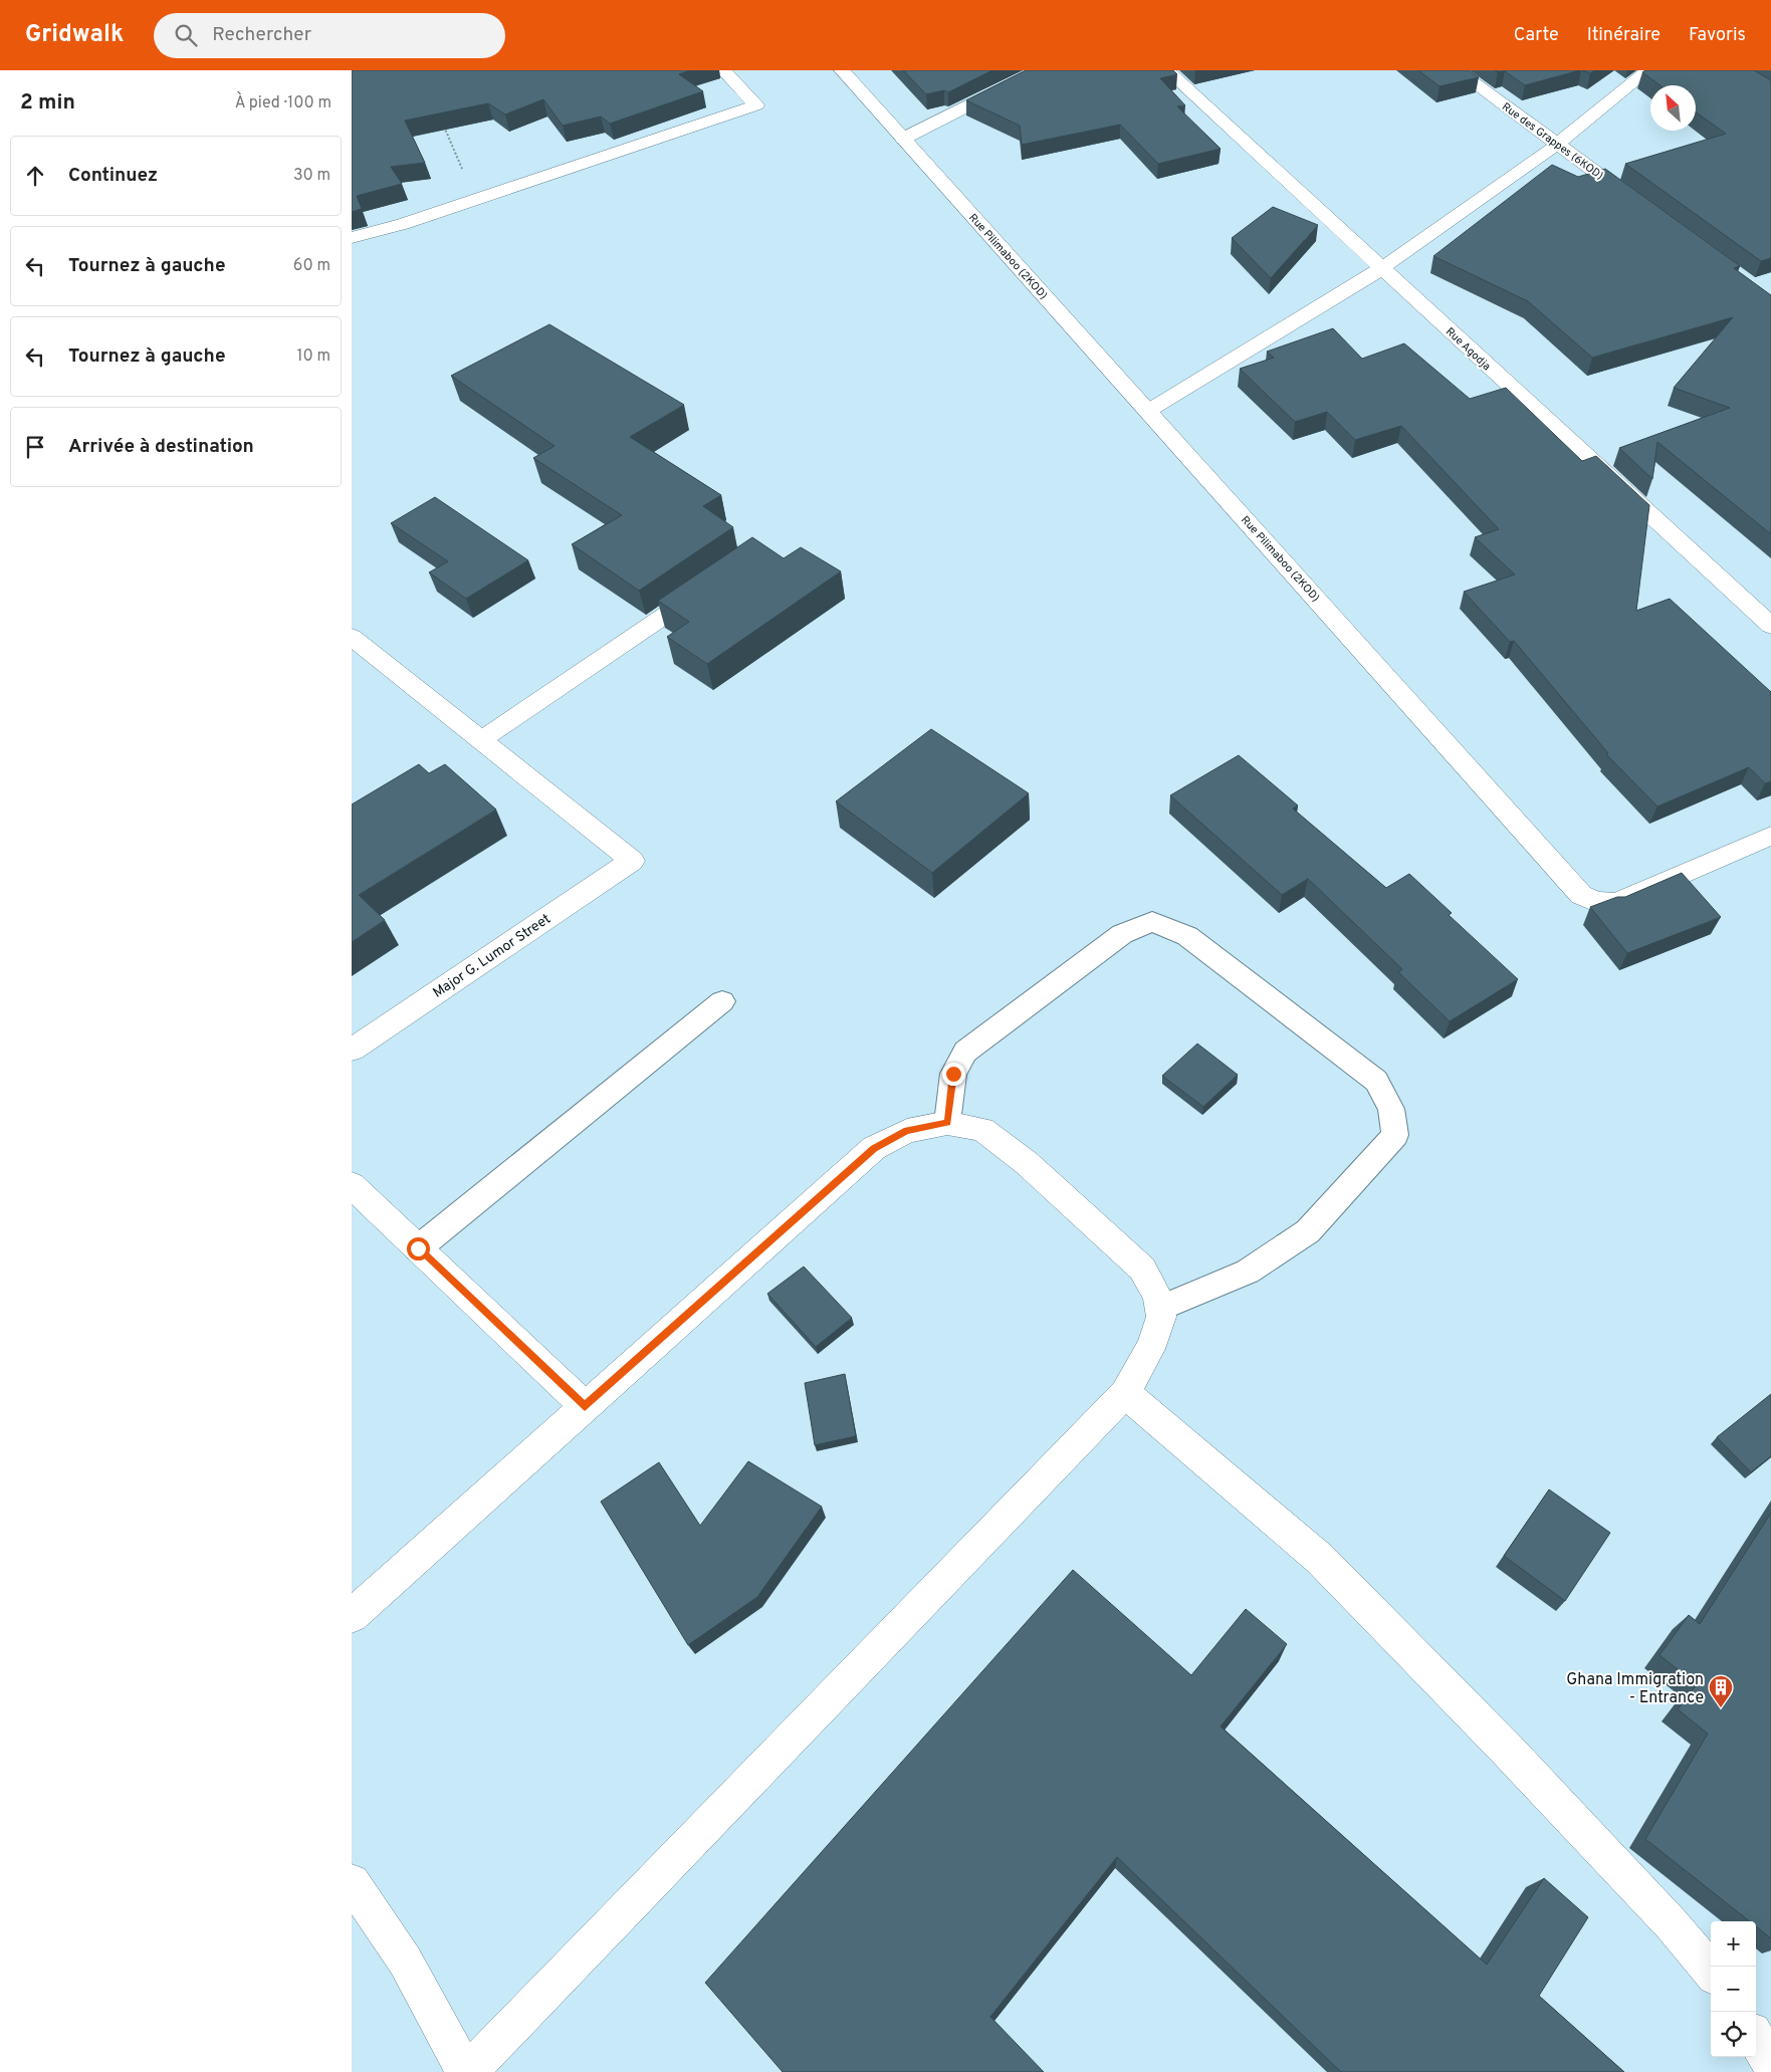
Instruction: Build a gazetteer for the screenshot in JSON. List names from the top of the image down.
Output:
{
  "streets": {
    "street": [
      "Rue des Grappes (6KOD)",
      "Rue Pilimaboo (2KOD)",
      "Rue Agodja",
      "Major G. Lumor Street"
    ]
  },
  "places": {
    "building": ["Ghana Immigration - Entrance"]
  },
  "north": "top left",
  "page": {
    "header": "Gridwalk",
    "search": "Rechercher",
    "nav": ["Carte", "Itinéraire", "Favoris"],
    "heading": ["2 min", "À pied · 100 m"],
    "list": [
      ["Continuez", "30 m"],
      ["Tournez à gauche", "60 m"],
      ["Tournez à gauche", "10 m"],
      "Arrivée à destination"
    ],
    "map_buttons": ["+", "−"]
  }
}
